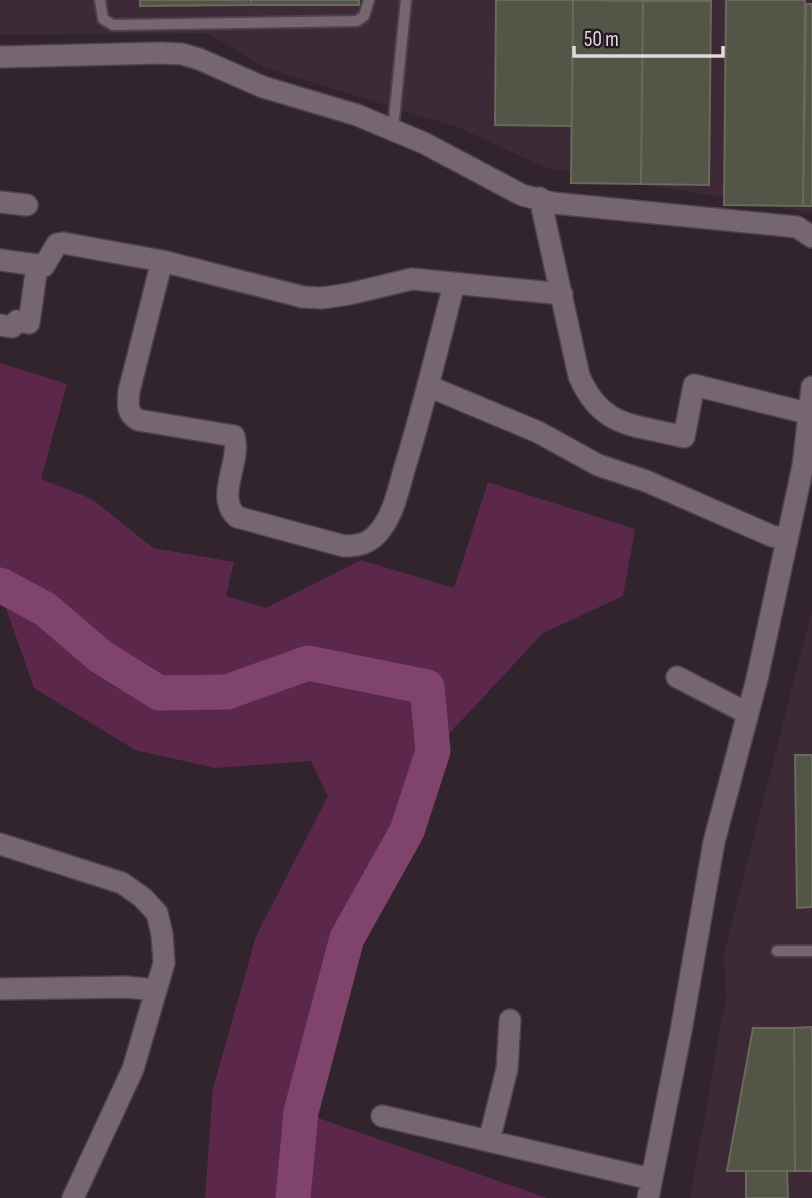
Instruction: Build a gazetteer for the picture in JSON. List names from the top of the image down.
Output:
{
  "scale_bar": "50 m"
}
